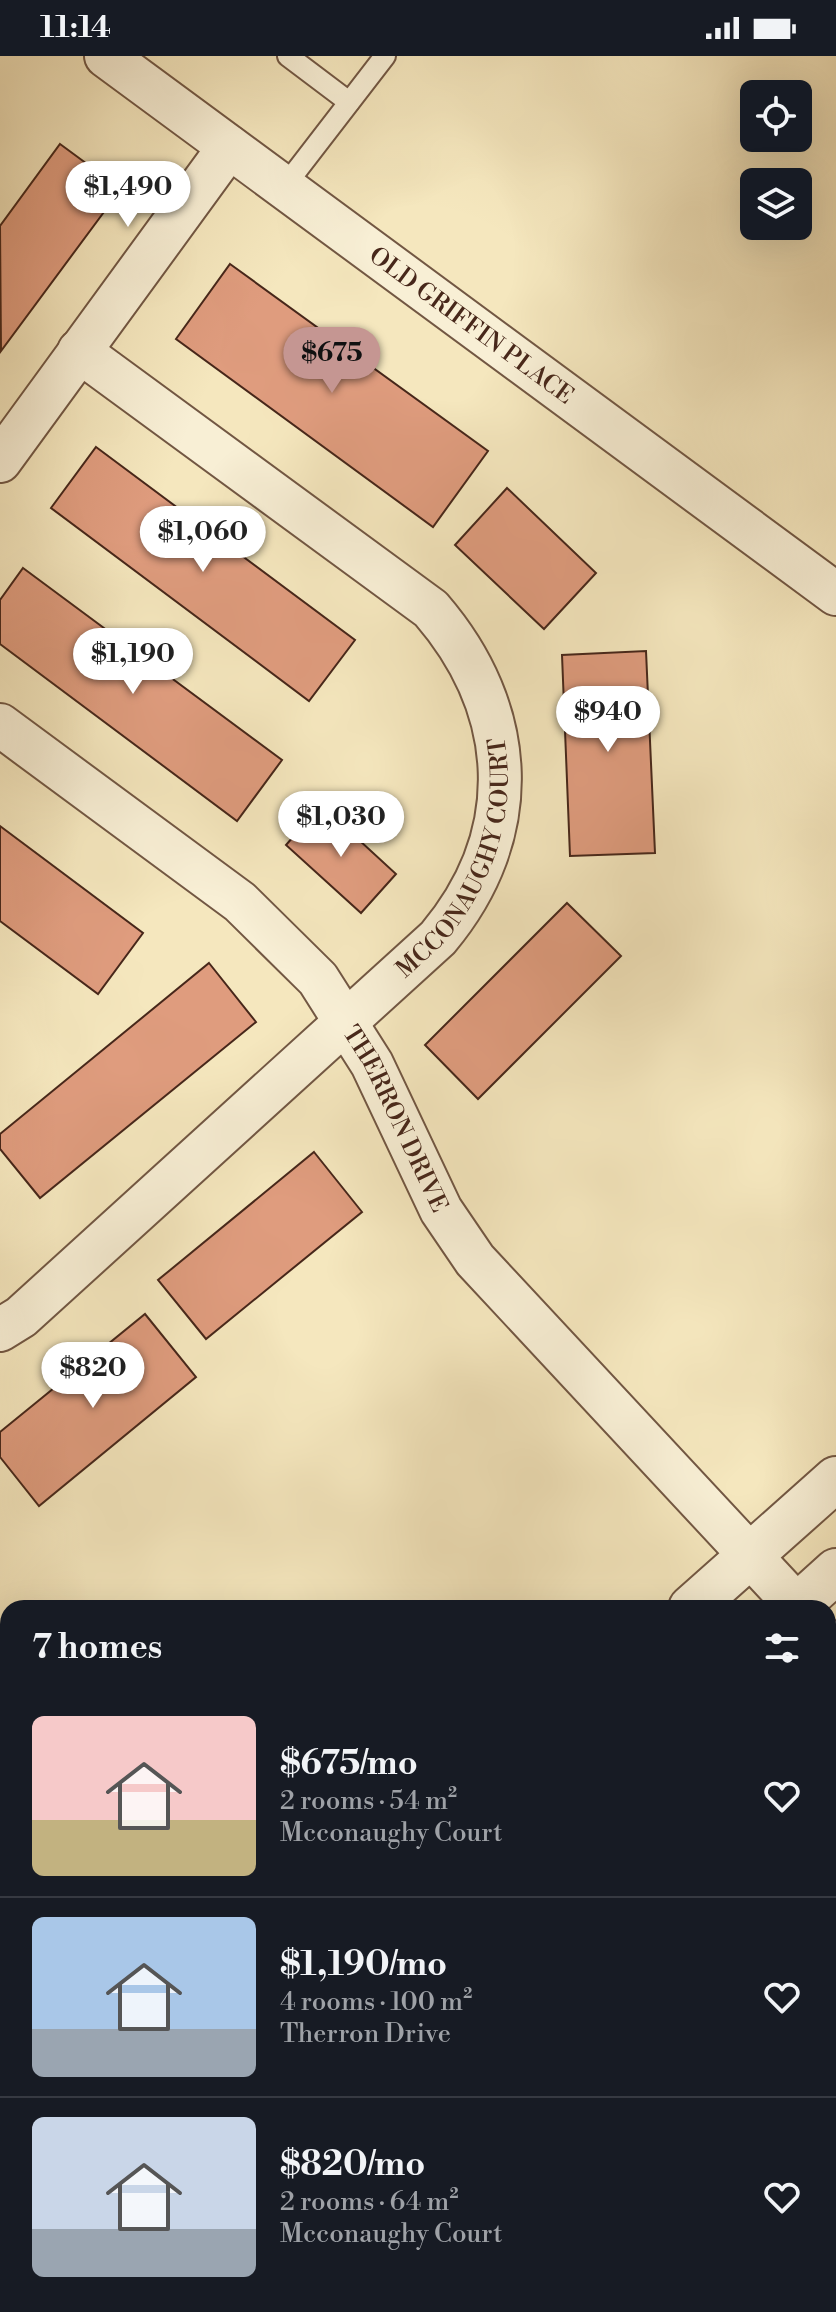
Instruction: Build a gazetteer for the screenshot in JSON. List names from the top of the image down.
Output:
{
  "streets": {
    "street": ["OLD GRIFFIN PLACE", "MCCONAUGHY COURT", "THERRON DRIVE"]
  },
  "crossings": [
    ["MCCONAUGHY COURT", "THERRON DRIVE"]
  ],
  "page": {
    "status": "11:14",
    "price": [
      "$1,490",
      "$675",
      "$1,060",
      "$1,190",
      "$940",
      "$1,030",
      "$820"
    ],
    "heading": "7 homes",
    "list": [
      {
        "name": "$675/mo",
        "note": "2 rooms · 54 m² · Mcconaughy Court"
      },
      {
        "name": "$1,190/mo",
        "note": "4 rooms · 100 m² · Therron Drive"
      },
      {
        "name": "$820/mo",
        "note": "2 rooms · 64 m² · Mcconaughy Court"
      }
    ]
  }
}
